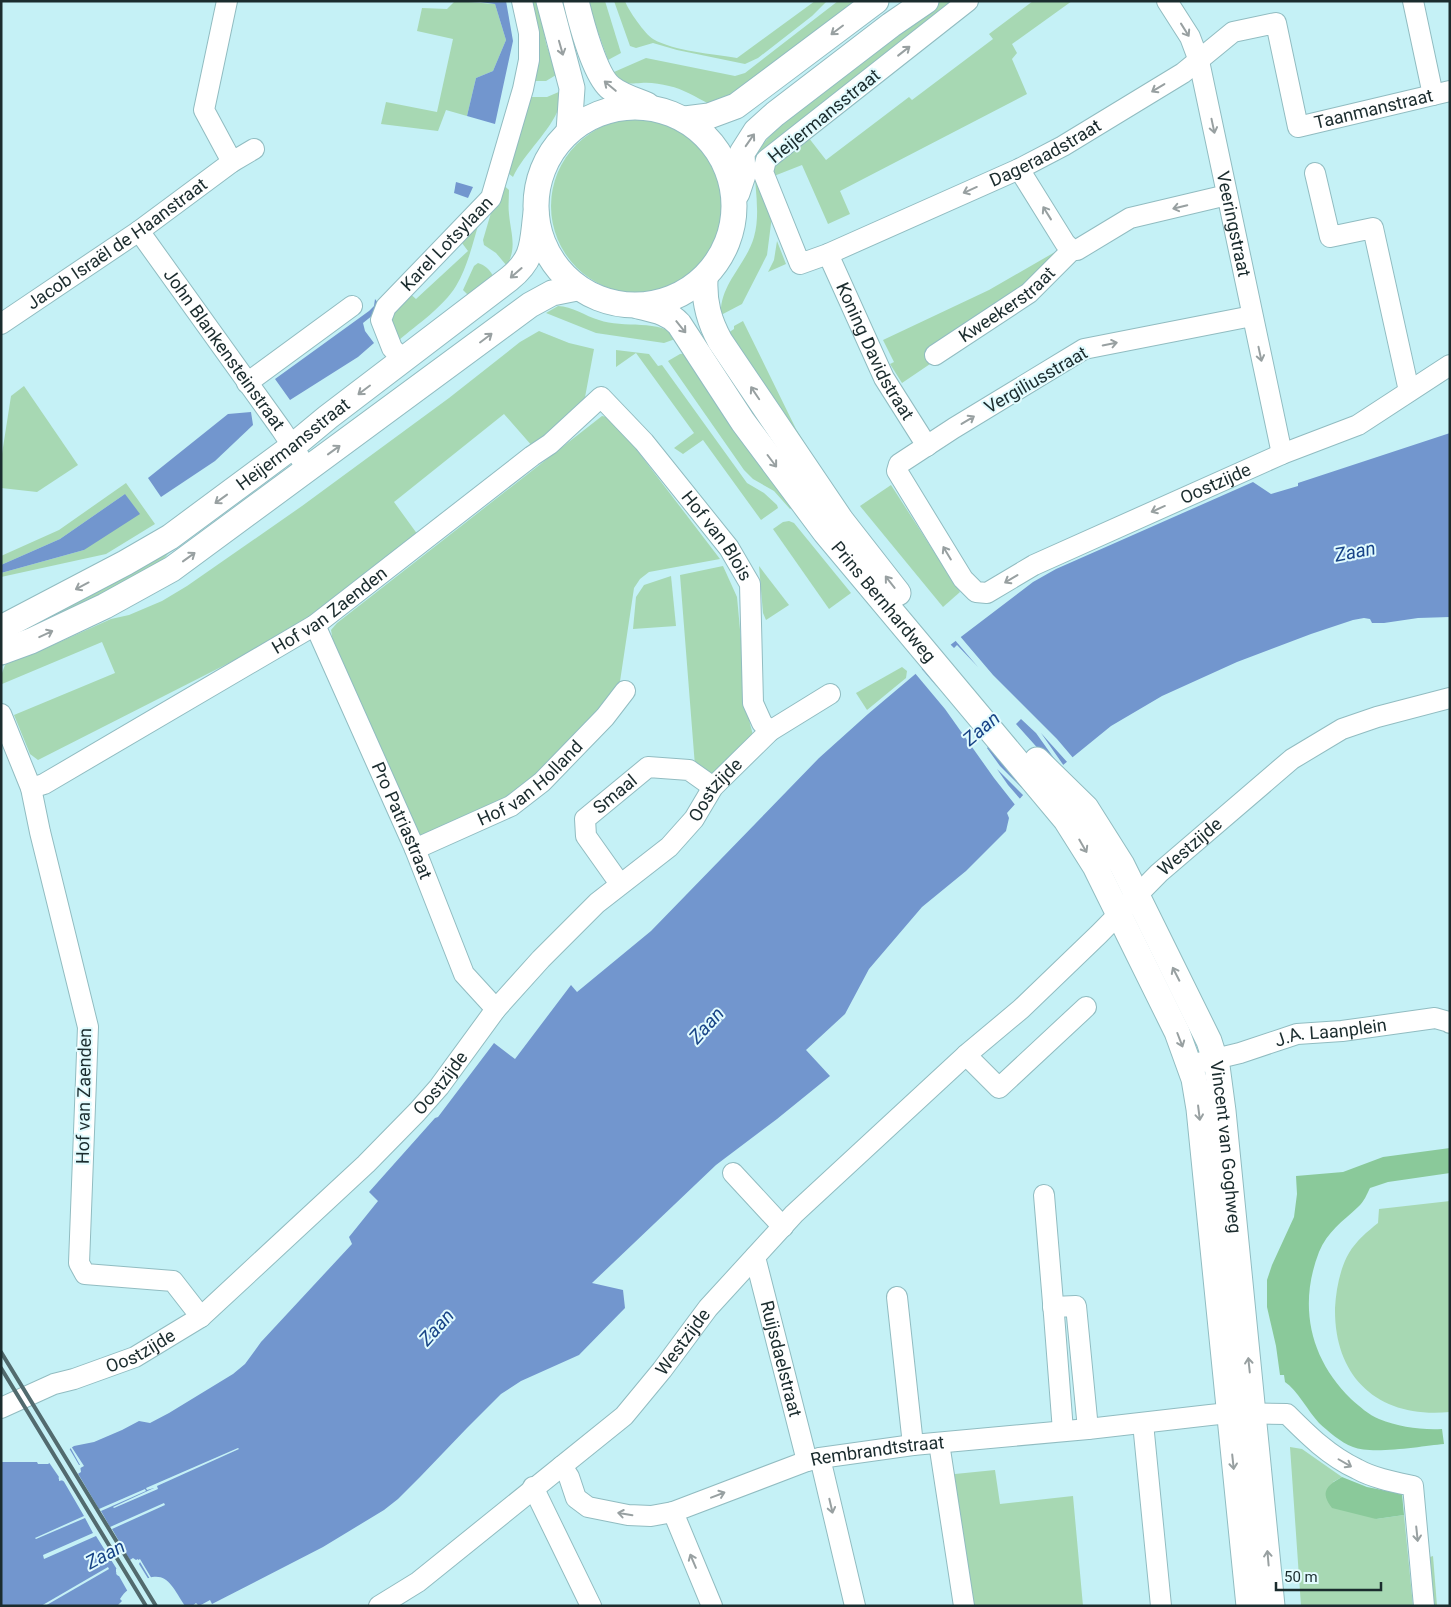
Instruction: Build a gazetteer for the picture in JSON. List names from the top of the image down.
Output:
{
  "streets": {
    "main road": ["Heijermansstraat", "Prins Bernhardweg", "Vincent van Goghweg"],
    "street": [
      "Taanmanstraat",
      "Dageraadstraat",
      "Veeringstraat",
      "Jacob Israël de Haanstraat",
      "Karel Lotsylaan",
      "Kweekerstraat",
      "John Blankensteinstraat",
      "Koning Davidstraat",
      "Vergiliusstraat",
      "Oostzijde",
      "Hof van Blois",
      "Hof van Zaenden",
      "Hof van Holland",
      "Smaal",
      "Pro Patriastraat",
      "Westzijde",
      "J.A. Laanplein",
      "Ruijsdaelstraat",
      "Rembrandtstraat"
    ]
  },
  "crossings": [
    ["Taanmanstraat", "Dageraadstraat"],
    ["Heijermansstraat", "Dageraadstraat"],
    ["Heijermansstraat", "Karel Lotsylaan"],
    ["Heijermansstraat", "John Blankensteinstraat"],
    ["Dageraadstraat", "Veeringstraat"],
    ["Dageraadstraat", "Koning Davidstraat"],
    ["Veeringstraat", "Kweekerstraat"],
    ["Veeringstraat", "Vergiliusstraat"],
    ["Veeringstraat", "Oostzijde"],
    ["Jacob Israël de Haanstraat", "John Blankensteinstraat"],
    ["Koning Davidstraat", "Vergiliusstraat"],
    ["Vergiliusstraat", "Oostzijde"],
    ["Oostzijde", "Hof van Blois"],
    ["Oostzijde", "Hof van Zaenden"],
    ["Oostzijde", "Smaal"],
    ["Oostzijde", "Pro Patriastraat"],
    ["Hof van Blois", "Hof van Zaenden"],
    ["Prins Bernhardweg", "Westzijde"],
    ["Prins Bernhardweg", "Vincent van Goghweg"],
    ["Hof van Zaenden", "Pro Patriastraat"],
    ["Hof van Holland", "Pro Patriastraat"],
    ["Westzijde", "Vincent van Goghweg"],
    ["Westzijde", "Ruijsdaelstraat"],
    ["Westzijde", "Rembrandtstraat"],
    ["J.A. Laanplein", "Vincent van Goghweg"],
    ["Vincent van Goghweg", "Rembrandtstraat"],
    ["Ruijsdaelstraat", "Rembrandtstraat"]
  ],
  "one_way": ["Dageraadstraat", "Veeringstraat", "Kweekerstraat"],
  "water": ["Zaan"],
  "scale_bar": "50 m"
}
